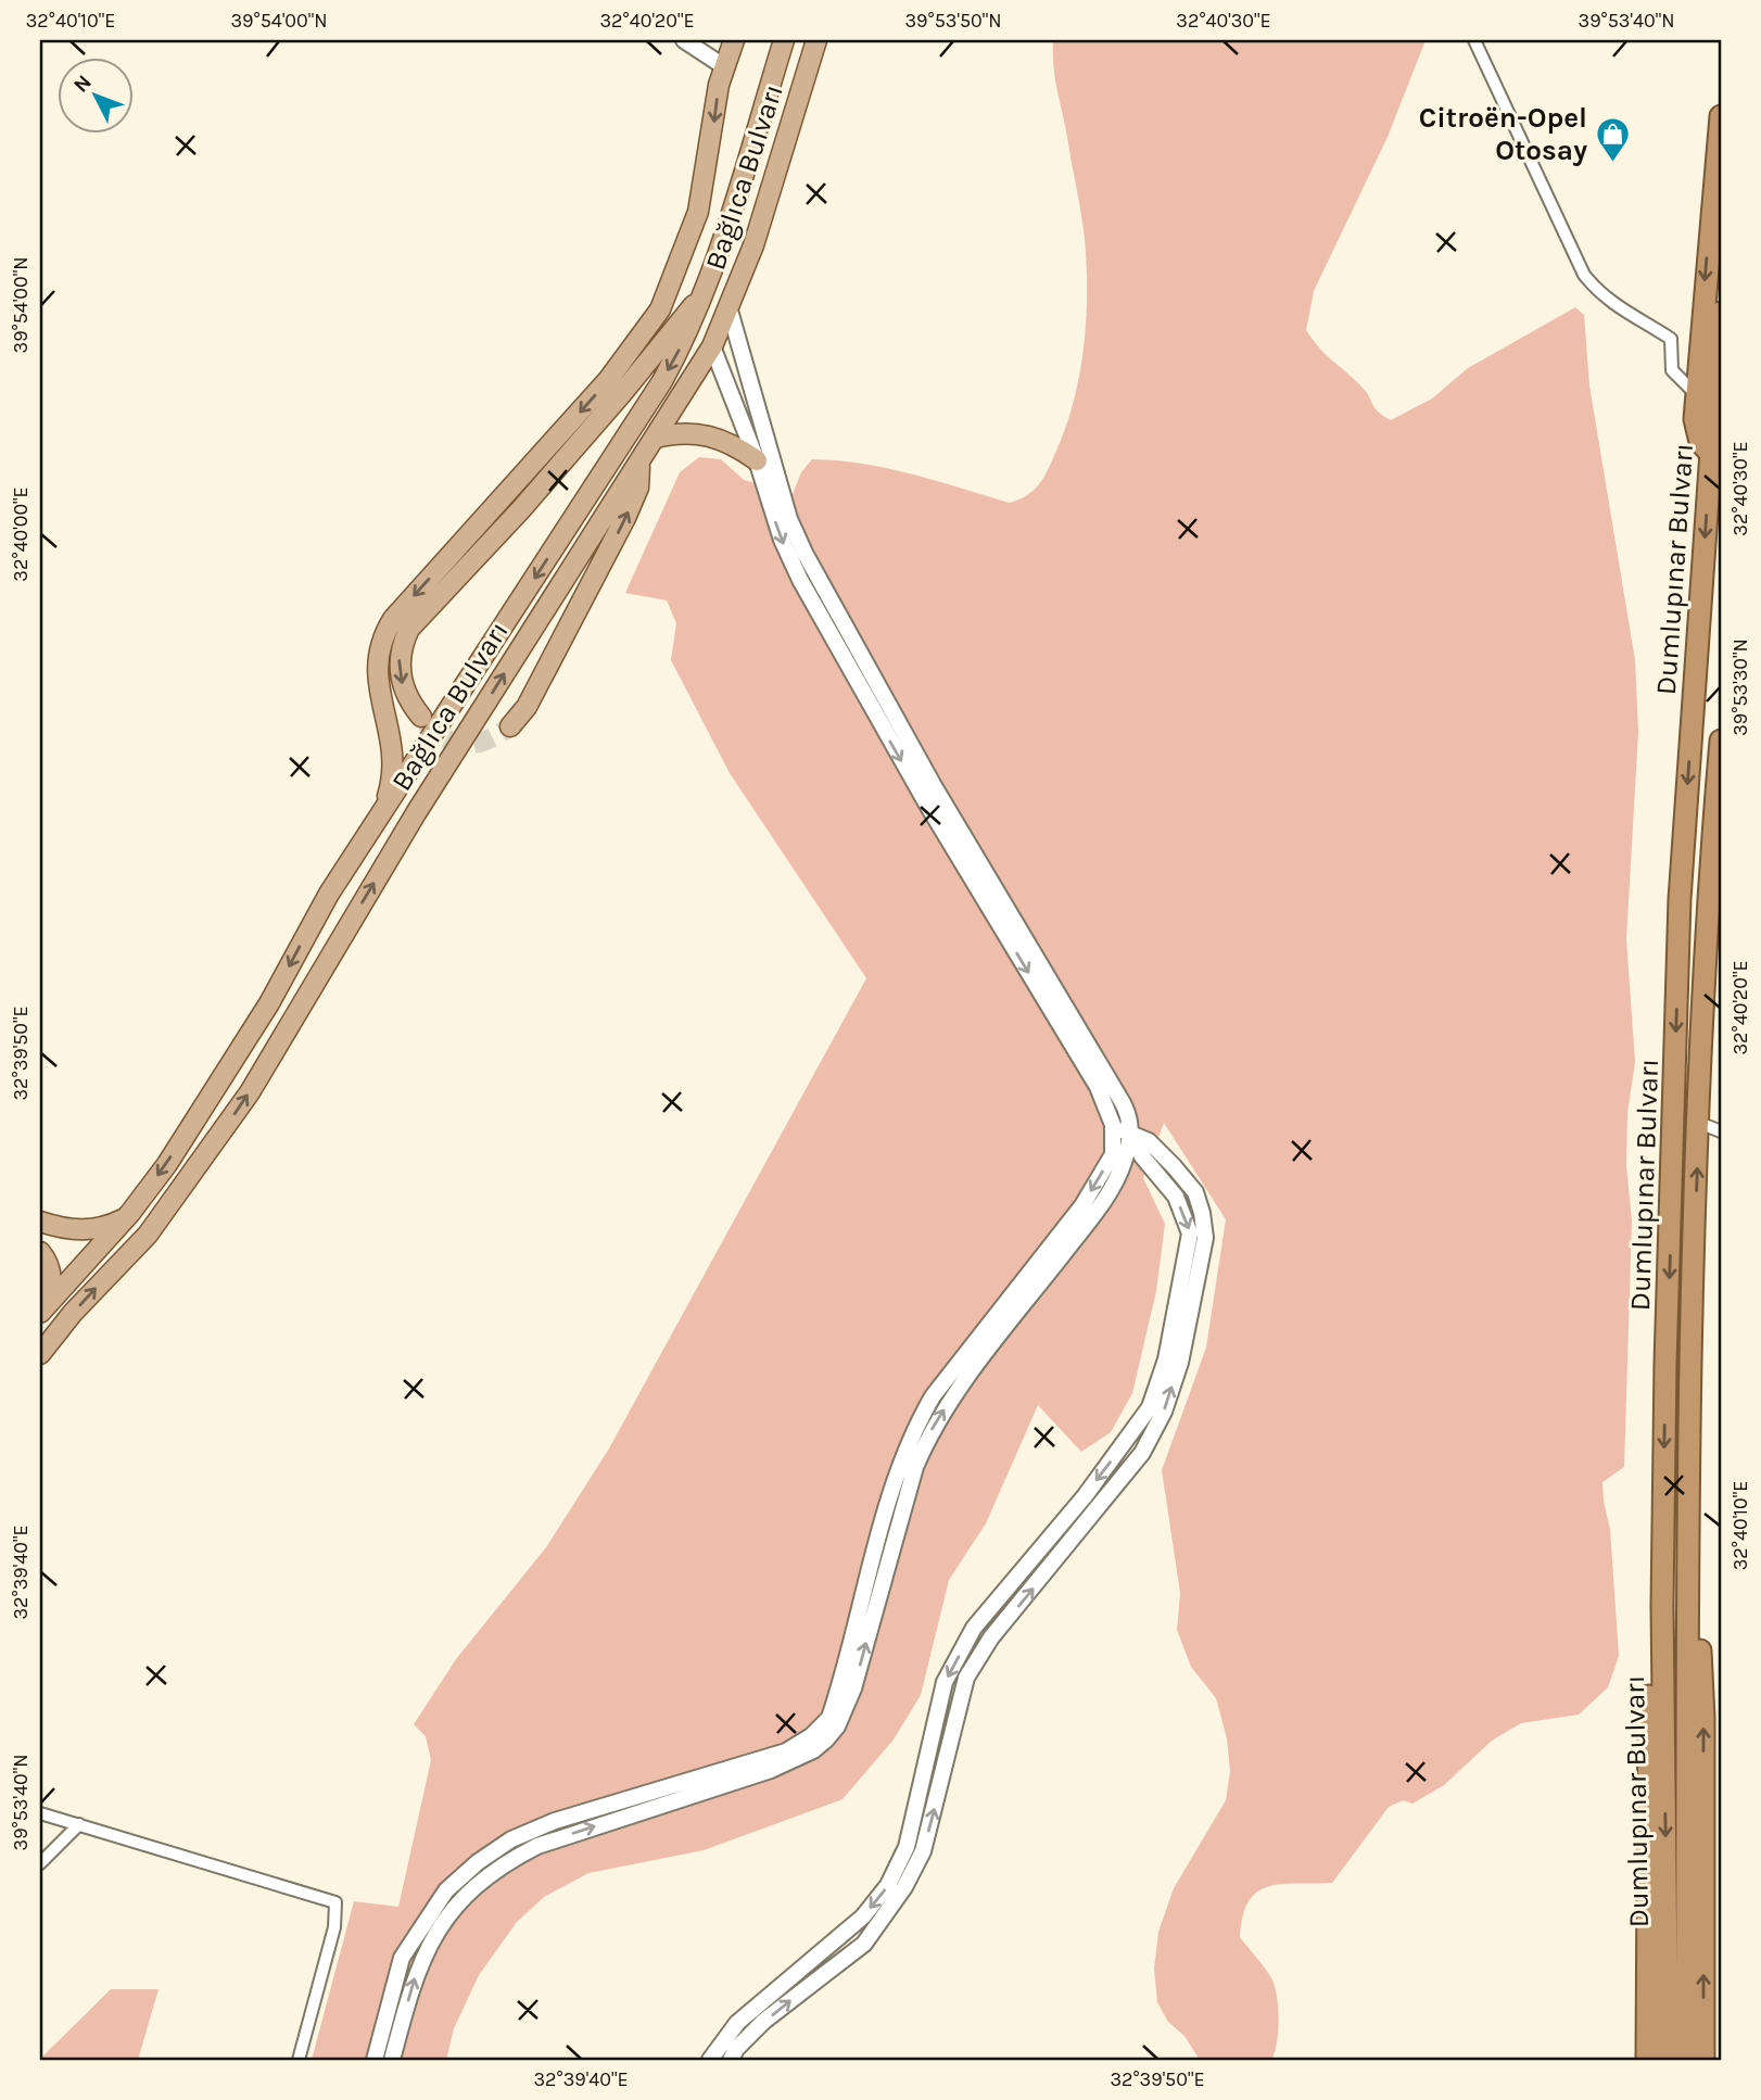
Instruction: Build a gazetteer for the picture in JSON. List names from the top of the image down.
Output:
{
  "streets": {
    "highway": ["Dumlupınar Bulvarı"],
    "main road": ["Bağlıca Bulvarı"]
  },
  "places": {
    "shop": ["Citroën-Opel Otosay"]
  },
  "north": "top left",
  "coordinates": [
    "32°40'10\"E",
    "39°54'00\"N",
    "32°40'20\"E",
    "39°53'50\"N",
    "32°40'30\"E",
    "39°53'40\"N",
    "32°40'00\"E",
    "39°53'30\"N",
    "32°39'50\"E",
    "32°39'40\"E"
  ]
}
